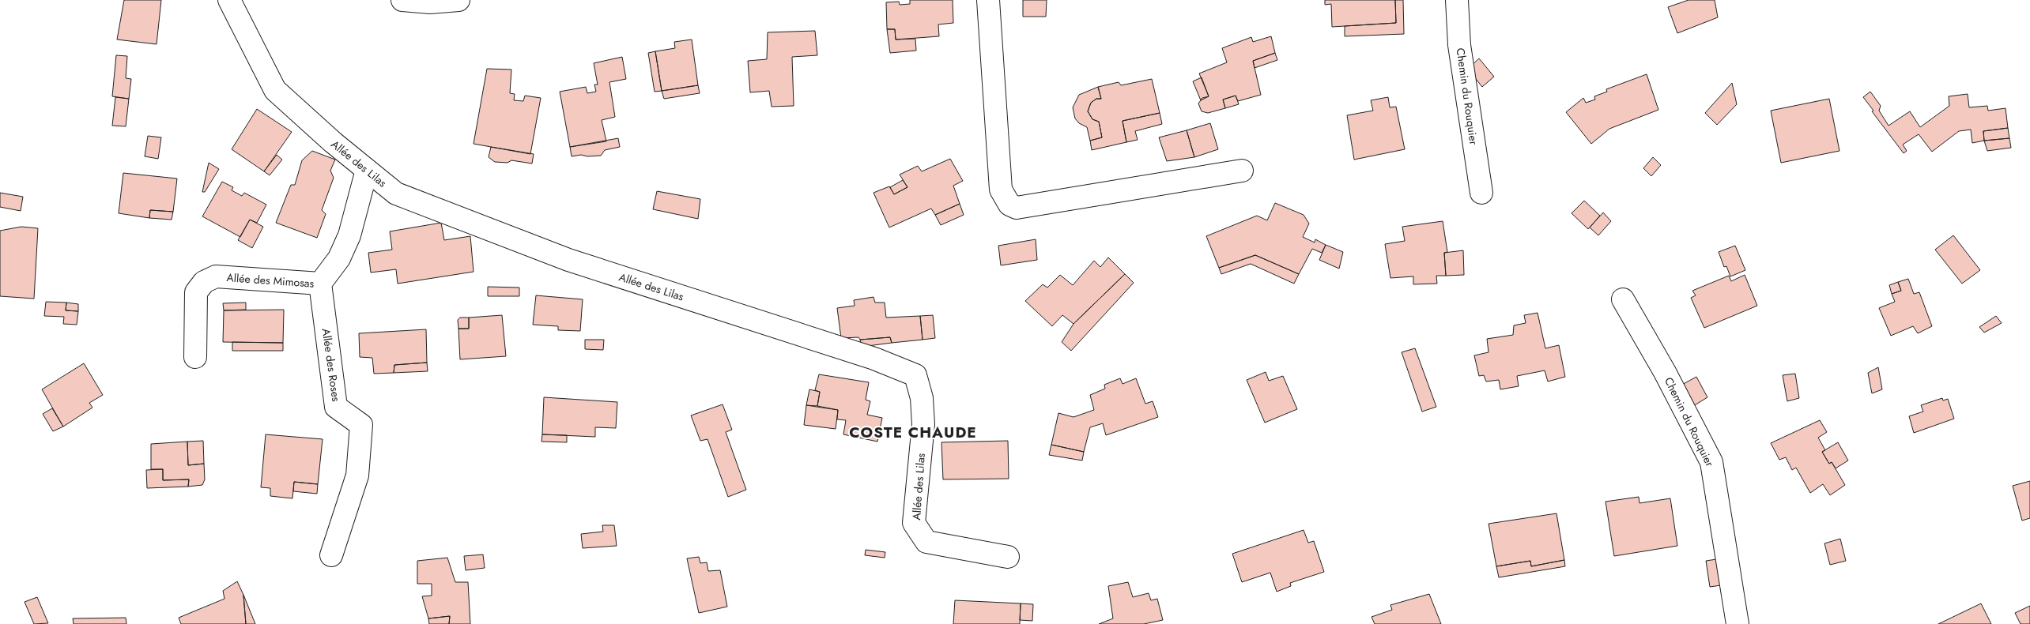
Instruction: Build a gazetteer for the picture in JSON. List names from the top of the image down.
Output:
{
  "streets": {
    "street": [
      "Chemin du Rouquier",
      "Allée des Lilas",
      "Allée des Mimosas",
      "Allée des Roses"
    ]
  },
  "crossings": [
    ["Allée des Mimosas", "Allée des Roses"]
  ],
  "districts": ["COSTE CHAUDE"]
}
